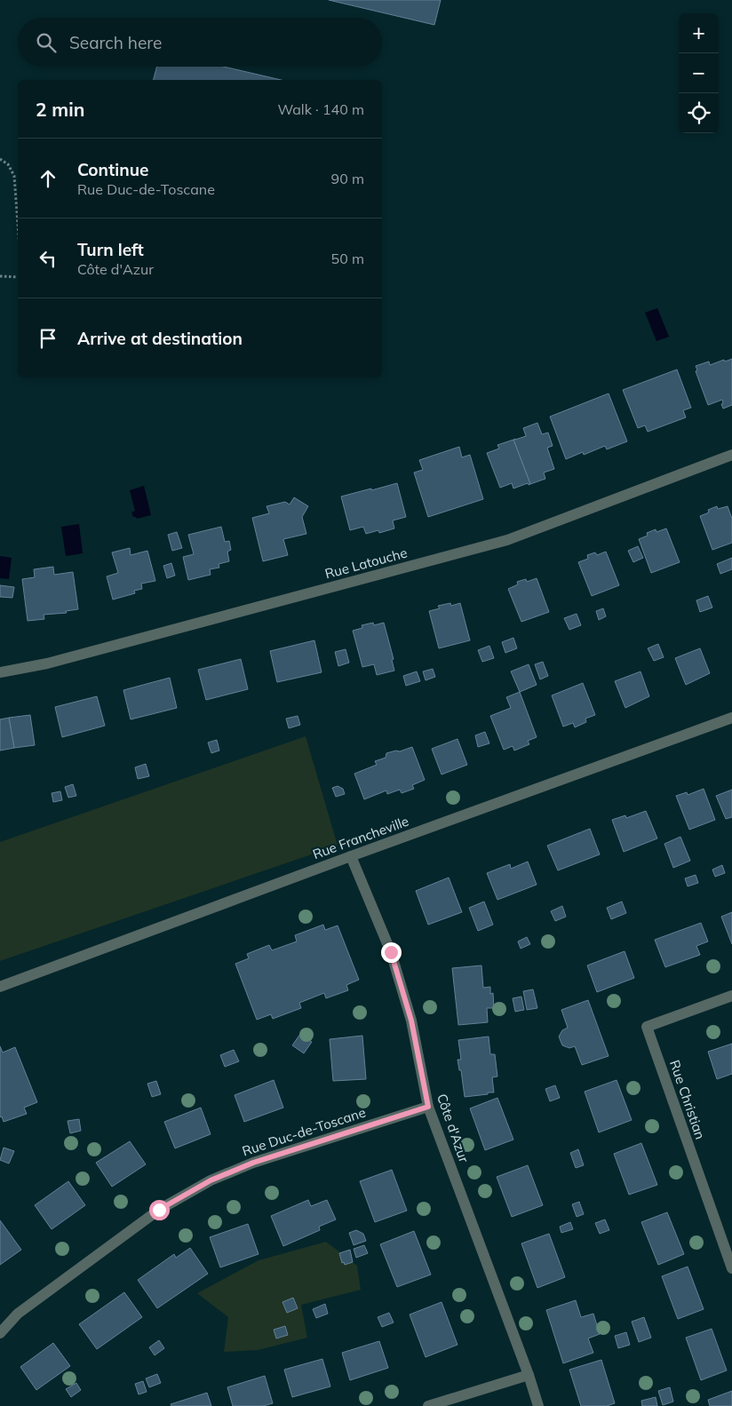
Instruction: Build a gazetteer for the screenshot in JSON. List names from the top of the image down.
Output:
{
  "streets": {
    "street": [
      "Rue Latouche",
      "Rue Francheville",
      "Rue Christian",
      "Côte d'Azur",
      "Rue Duc-de-Toscane"
    ]
  },
  "crossings": [
    ["Rue Francheville", "Côte d'Azur"],
    ["Côte d'Azur", "Rue Duc-de-Toscane"]
  ],
  "page": {
    "map_buttons": ["+", "−"],
    "search": "Search here",
    "heading": ["2 min", "Walk · 140 m"],
    "list": [
      ["Continue", "Rue Duc-de-Toscane", "90 m"],
      ["Turn left", "Côte d'Azur", "50 m"],
      "Arrive at destination"
    ]
  }
}
